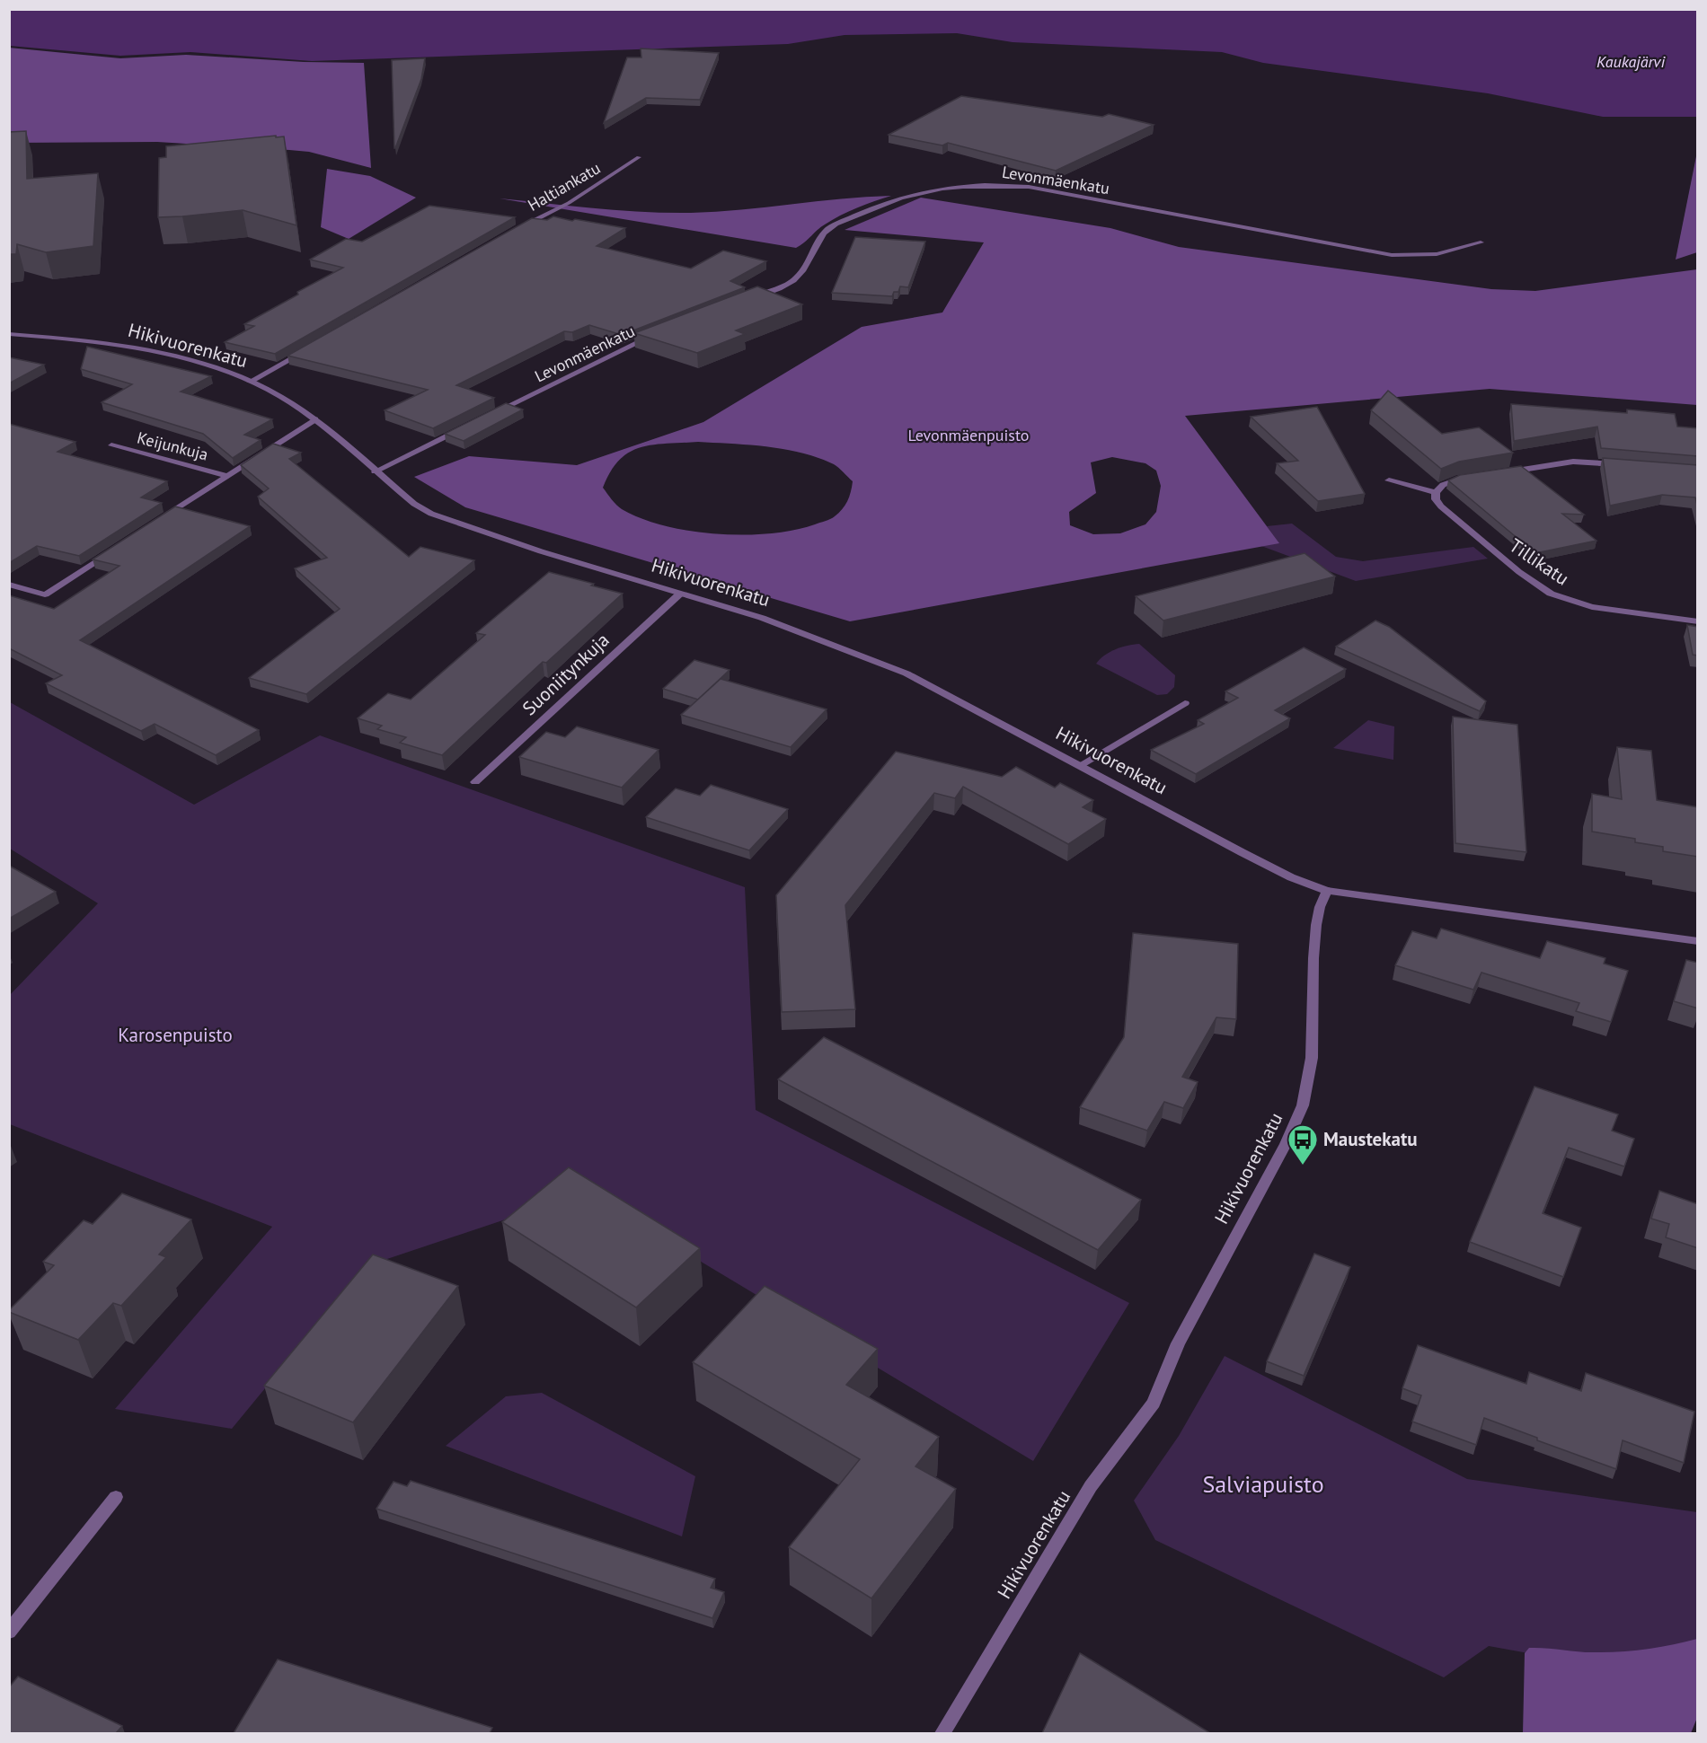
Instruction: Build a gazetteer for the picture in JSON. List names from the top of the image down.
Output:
{
  "streets": {
    "street": [
      "Levonmäenkatu",
      "Haltiankatu",
      "Hikivuorenkatu",
      "Keijunkuja",
      "Tillikatu",
      "Suoniitynkuja"
    ]
  },
  "crossings": [
    ["Hikivuorenkatu", "Suoniitynkuja"]
  ],
  "water": ["Kaukajärvi"],
  "parks": ["Levonmäenpuisto", "Karosenpuisto", "Salviapuisto"],
  "places": {
    "bus stop": ["Maustekatu"]
  }
}
